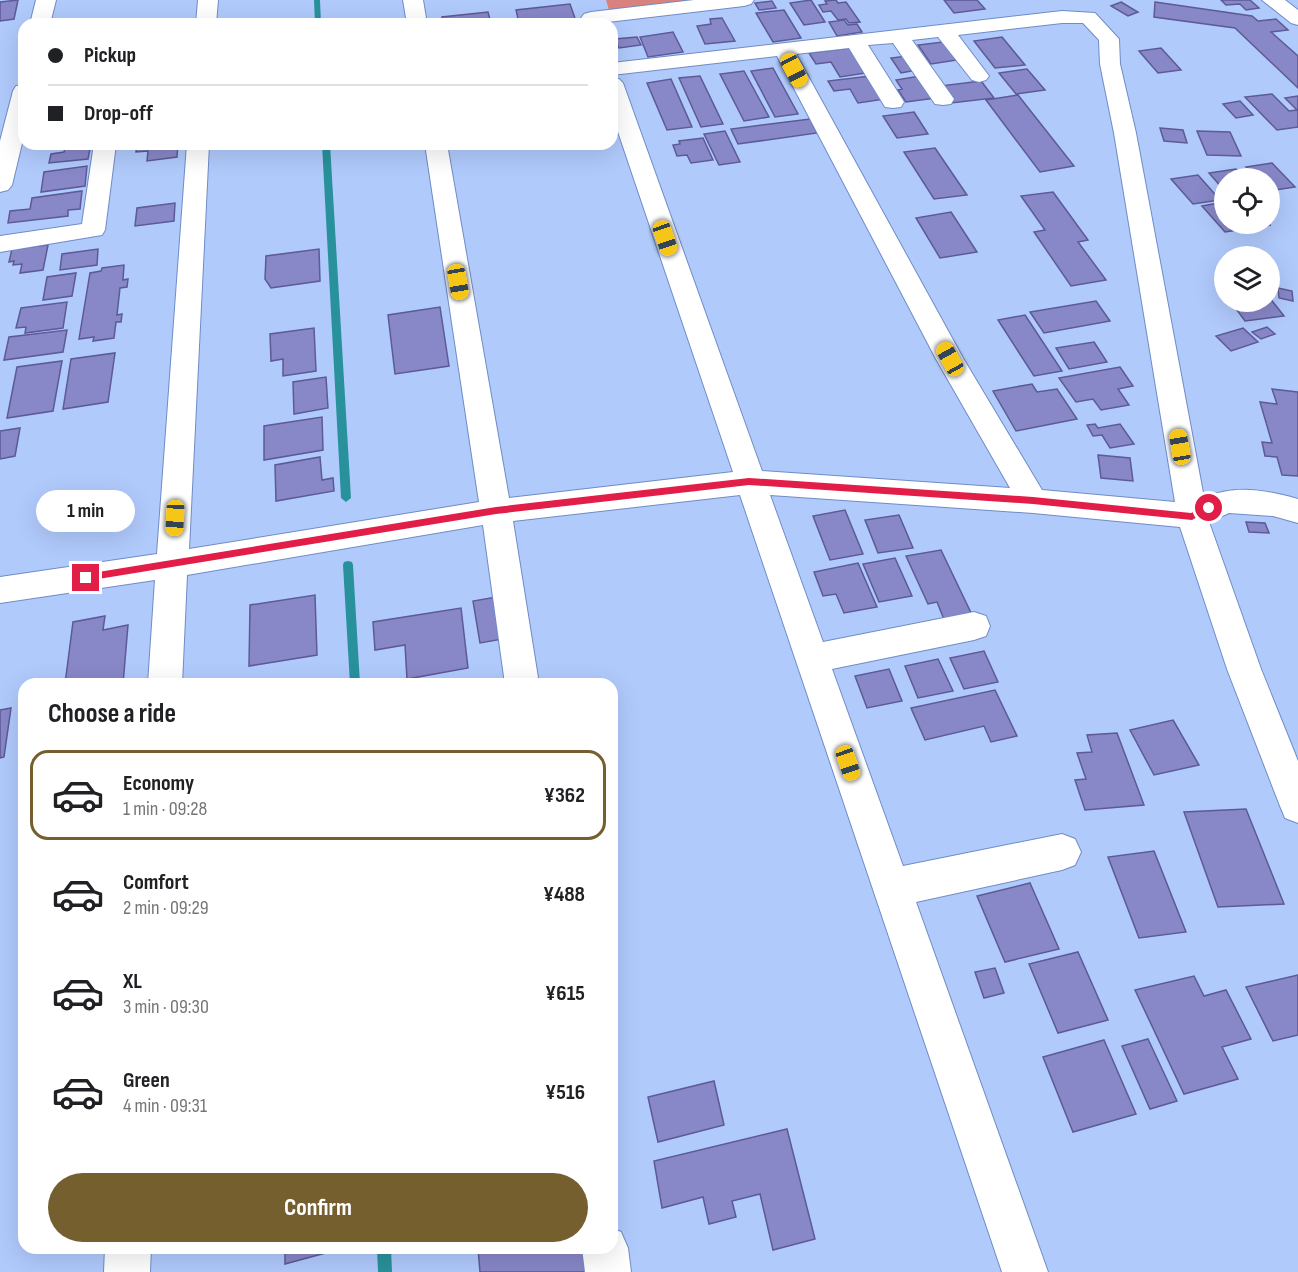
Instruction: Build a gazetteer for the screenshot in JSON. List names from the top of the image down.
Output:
{
  "page": {
    "banner": ["Pickup", "Drop-off"],
    "bubble": "1 min",
    "heading": "Choose a ride",
    "list": [
      {
        "name": "Economy",
        "note": "1 min · 09:28",
        "value": "¥362"
      },
      {
        "name": "Comfort",
        "note": "2 min · 09:29",
        "value": "¥488"
      },
      {
        "name": "XL",
        "note": "3 min · 09:30",
        "value": "¥615"
      },
      {
        "name": "Green",
        "note": "4 min · 09:31",
        "value": "¥516"
      }
    ],
    "buttons": "Confirm"
  }
}
